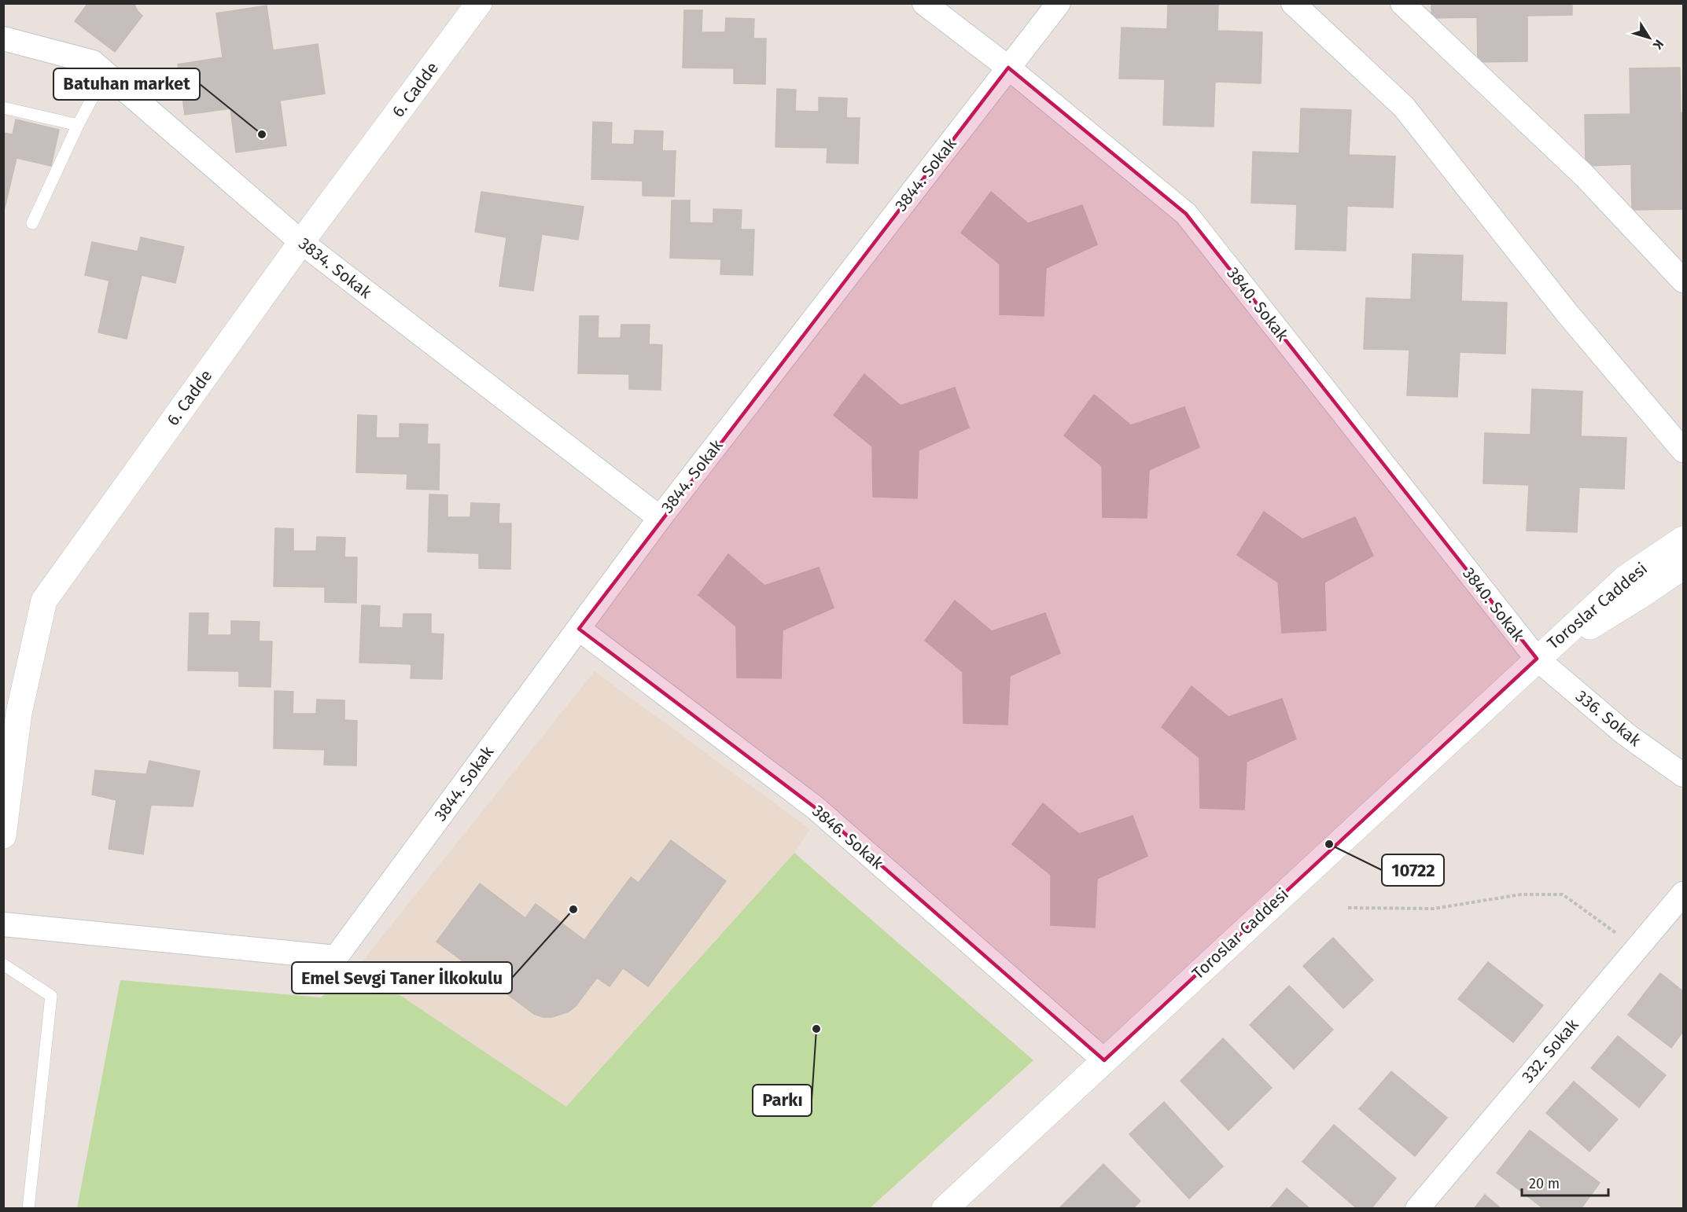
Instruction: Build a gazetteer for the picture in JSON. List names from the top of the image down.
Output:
{
  "streets": {
    "main road": ["6. Cadde", "Toroslar Caddesi"],
    "street": [
      "3844. Sokak",
      "3834. Sokak",
      "3840. Sokak",
      "336. Sokak",
      "3846. Sokak",
      "332. Sokak"
    ]
  },
  "crossings": [
    ["6. Cadde", "3834. Sokak"],
    ["3844. Sokak", "3834. Sokak"],
    ["3844. Sokak", "3840. Sokak"],
    ["3844. Sokak", "3846. Sokak"],
    ["3840. Sokak", "Toroslar Caddesi"],
    ["3840. Sokak", "336. Sokak"],
    ["Toroslar Caddesi", "336. Sokak"],
    ["Toroslar Caddesi", "3846. Sokak"]
  ],
  "places": [
    "Batuhan market",
    "10722",
    "Emel Sevgi Taner İlkokulu",
    "Parkı"
  ],
  "scale_bar": "20 m",
  "north": "bottom right"
}
